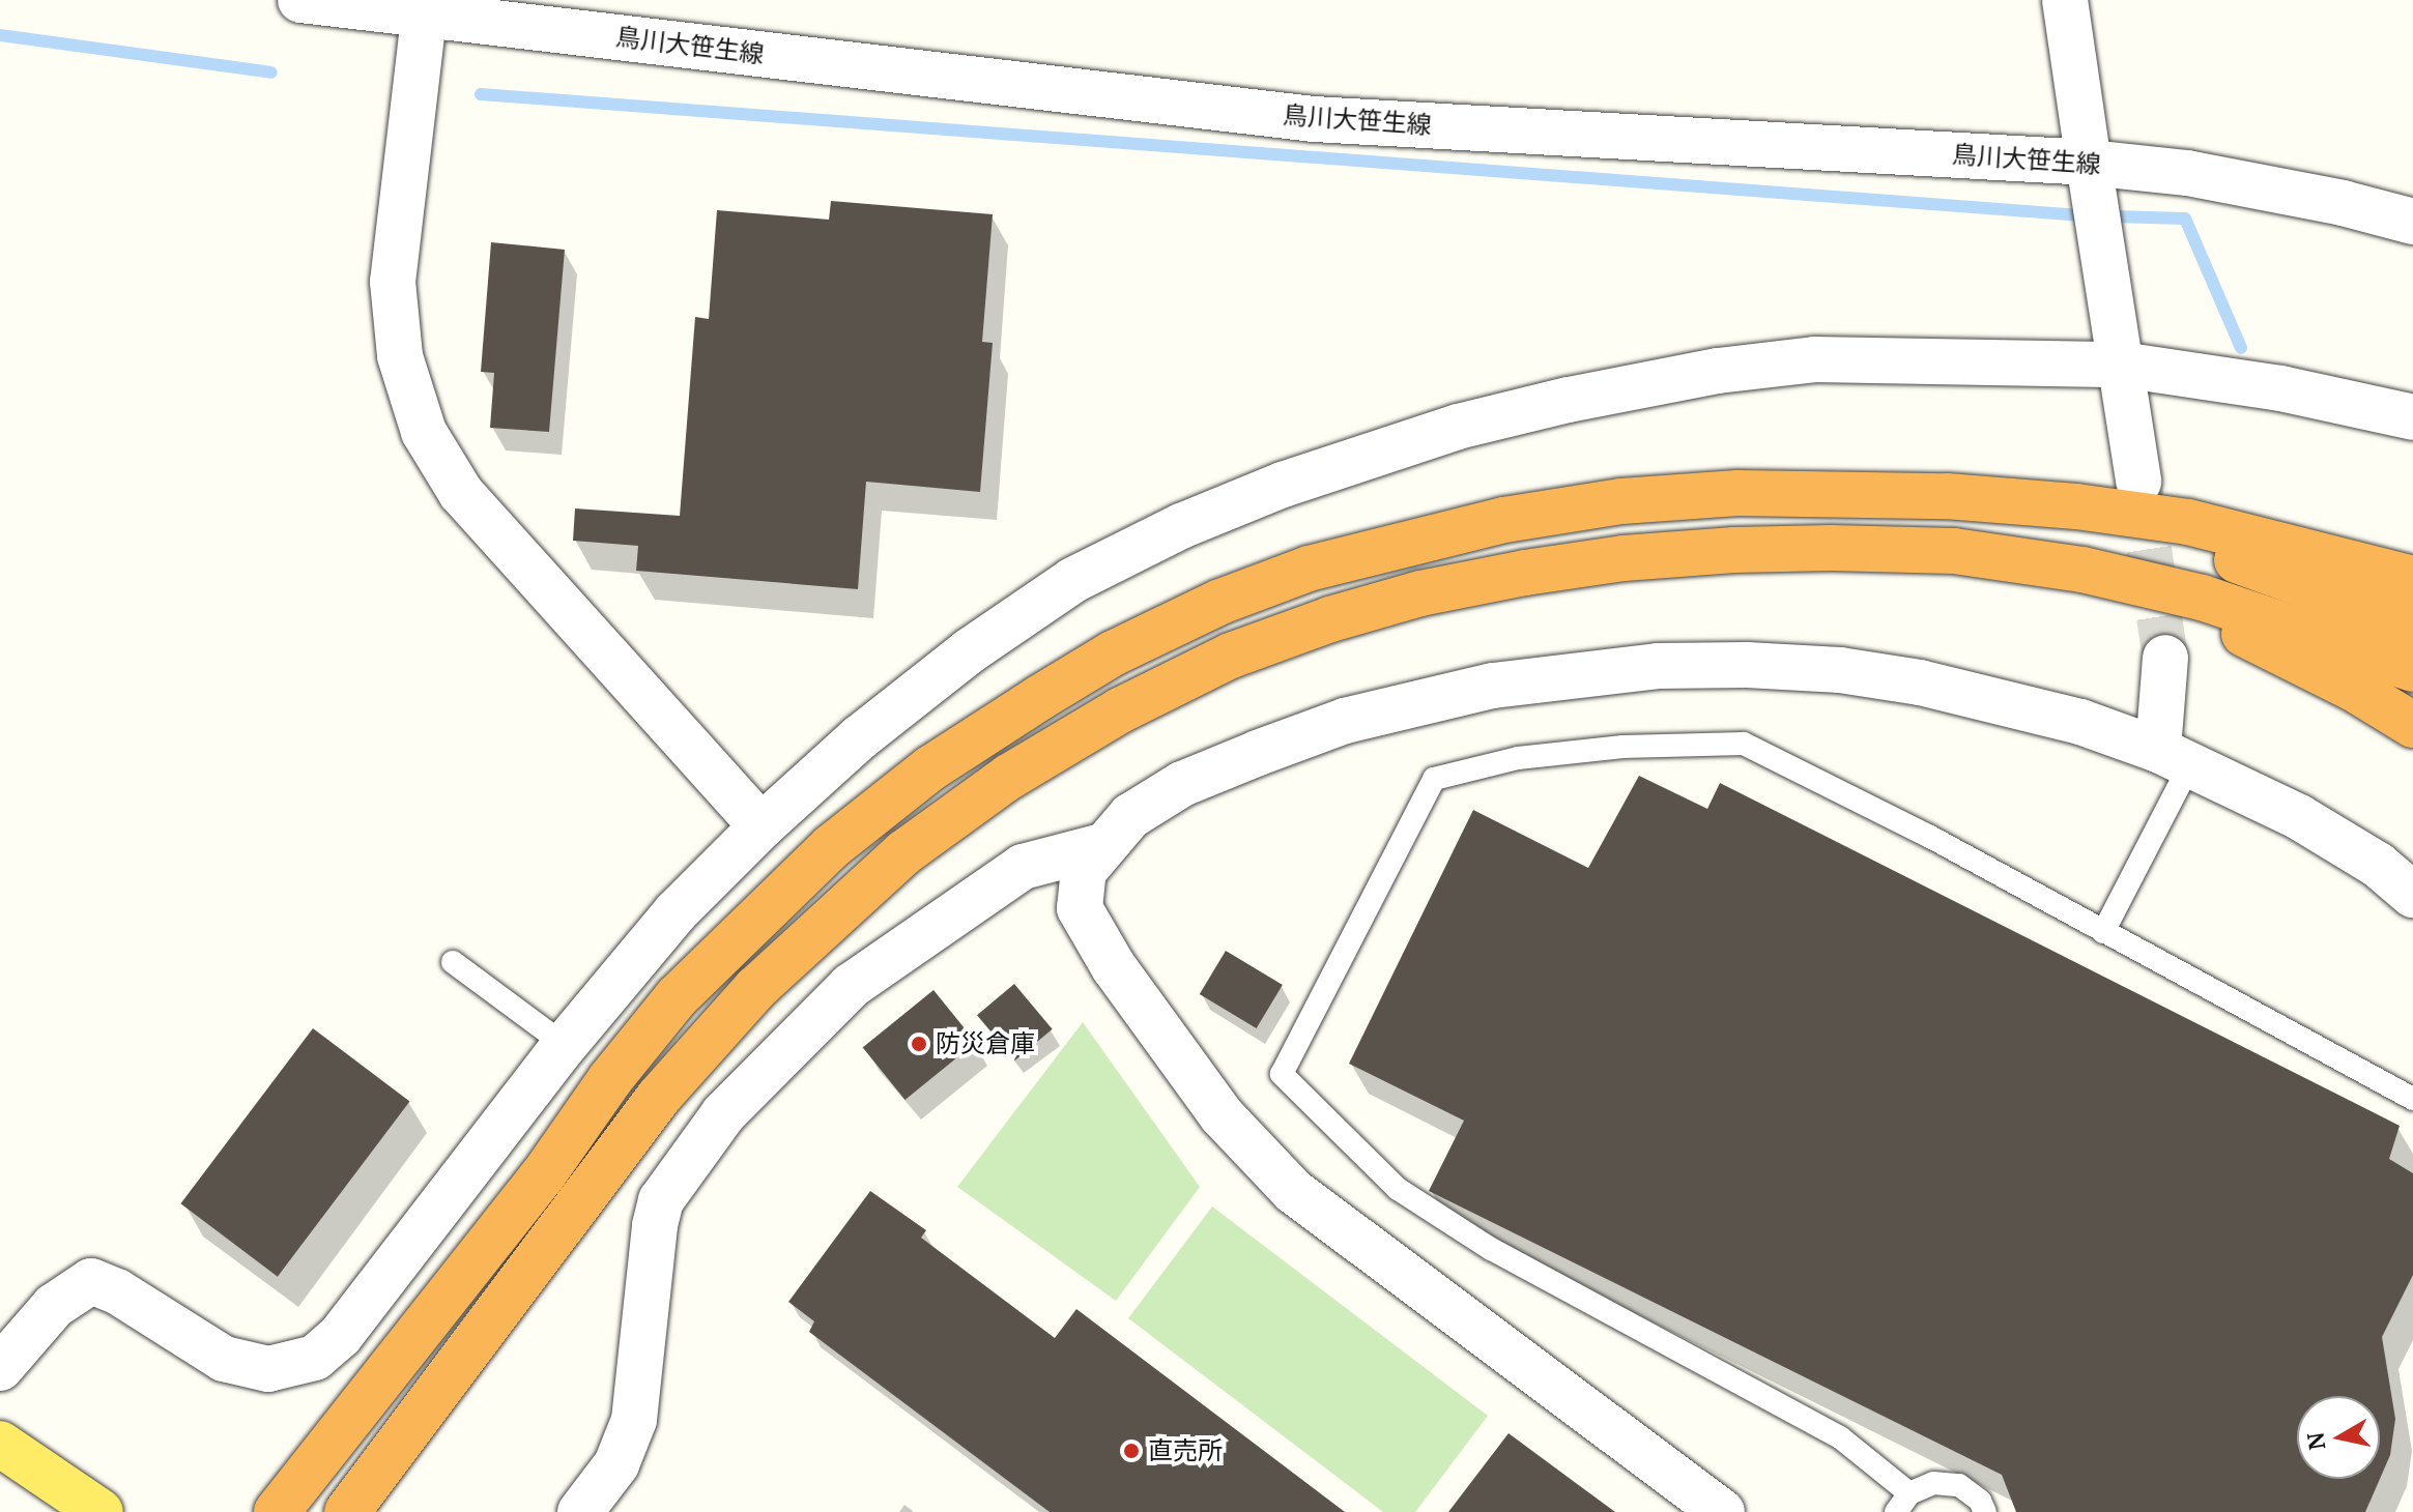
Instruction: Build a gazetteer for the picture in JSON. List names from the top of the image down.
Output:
{
  "streets": {
    "street": ["鳥川大笹生線"]
  },
  "places": ["防災倉庫", "直売所"],
  "north": "left"
}
